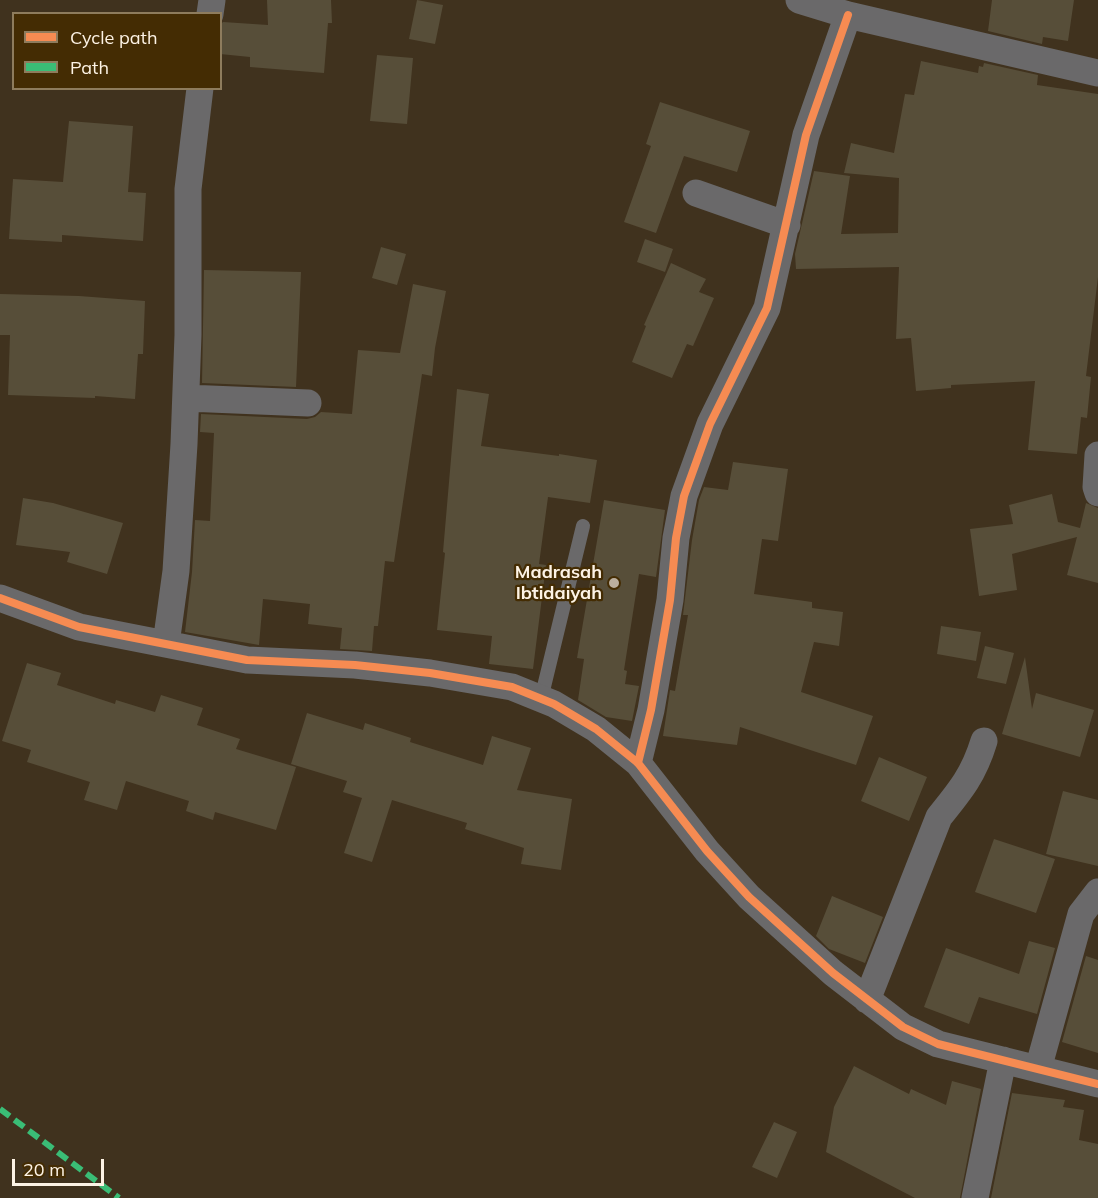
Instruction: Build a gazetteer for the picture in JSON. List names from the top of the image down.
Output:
{
  "places": ["Madrasah Ibtidaiyah"],
  "legend": ["Cycle path", "Path"],
  "scale_bar": "20 m"
}
